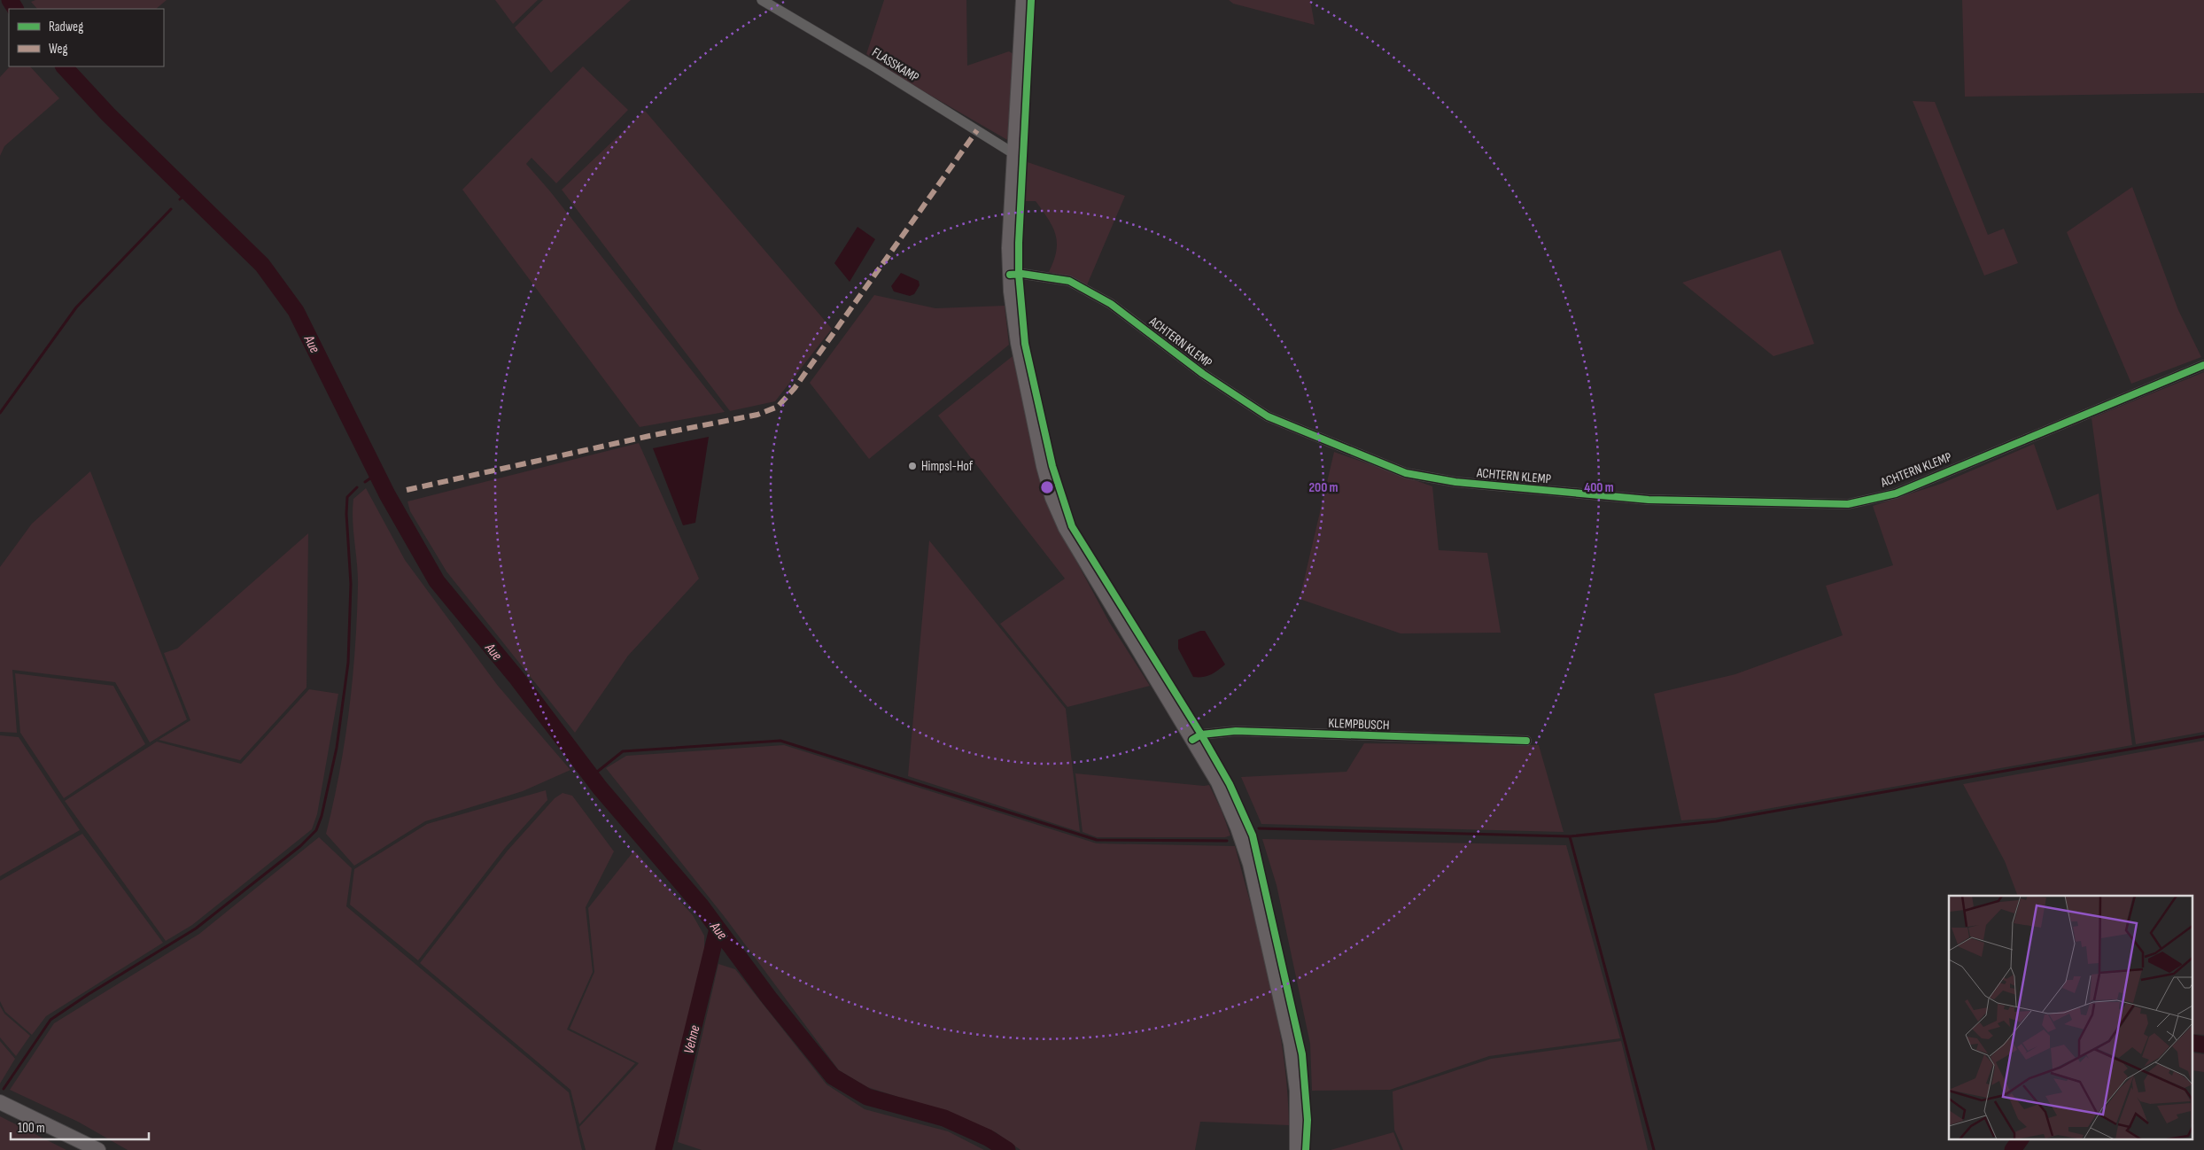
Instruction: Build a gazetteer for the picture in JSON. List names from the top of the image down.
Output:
{
  "streets": {
    "street": ["FLASSKAMP", "ACHTERN KLEMP", "KLEMPBUSCH"]
  },
  "water": ["Aue", "Vehne"],
  "places": ["Himpsl-Hof"],
  "legend": ["Radweg", "Weg"],
  "scale_bar": "100 m",
  "rings": ["200 m", "400 m"]
}
